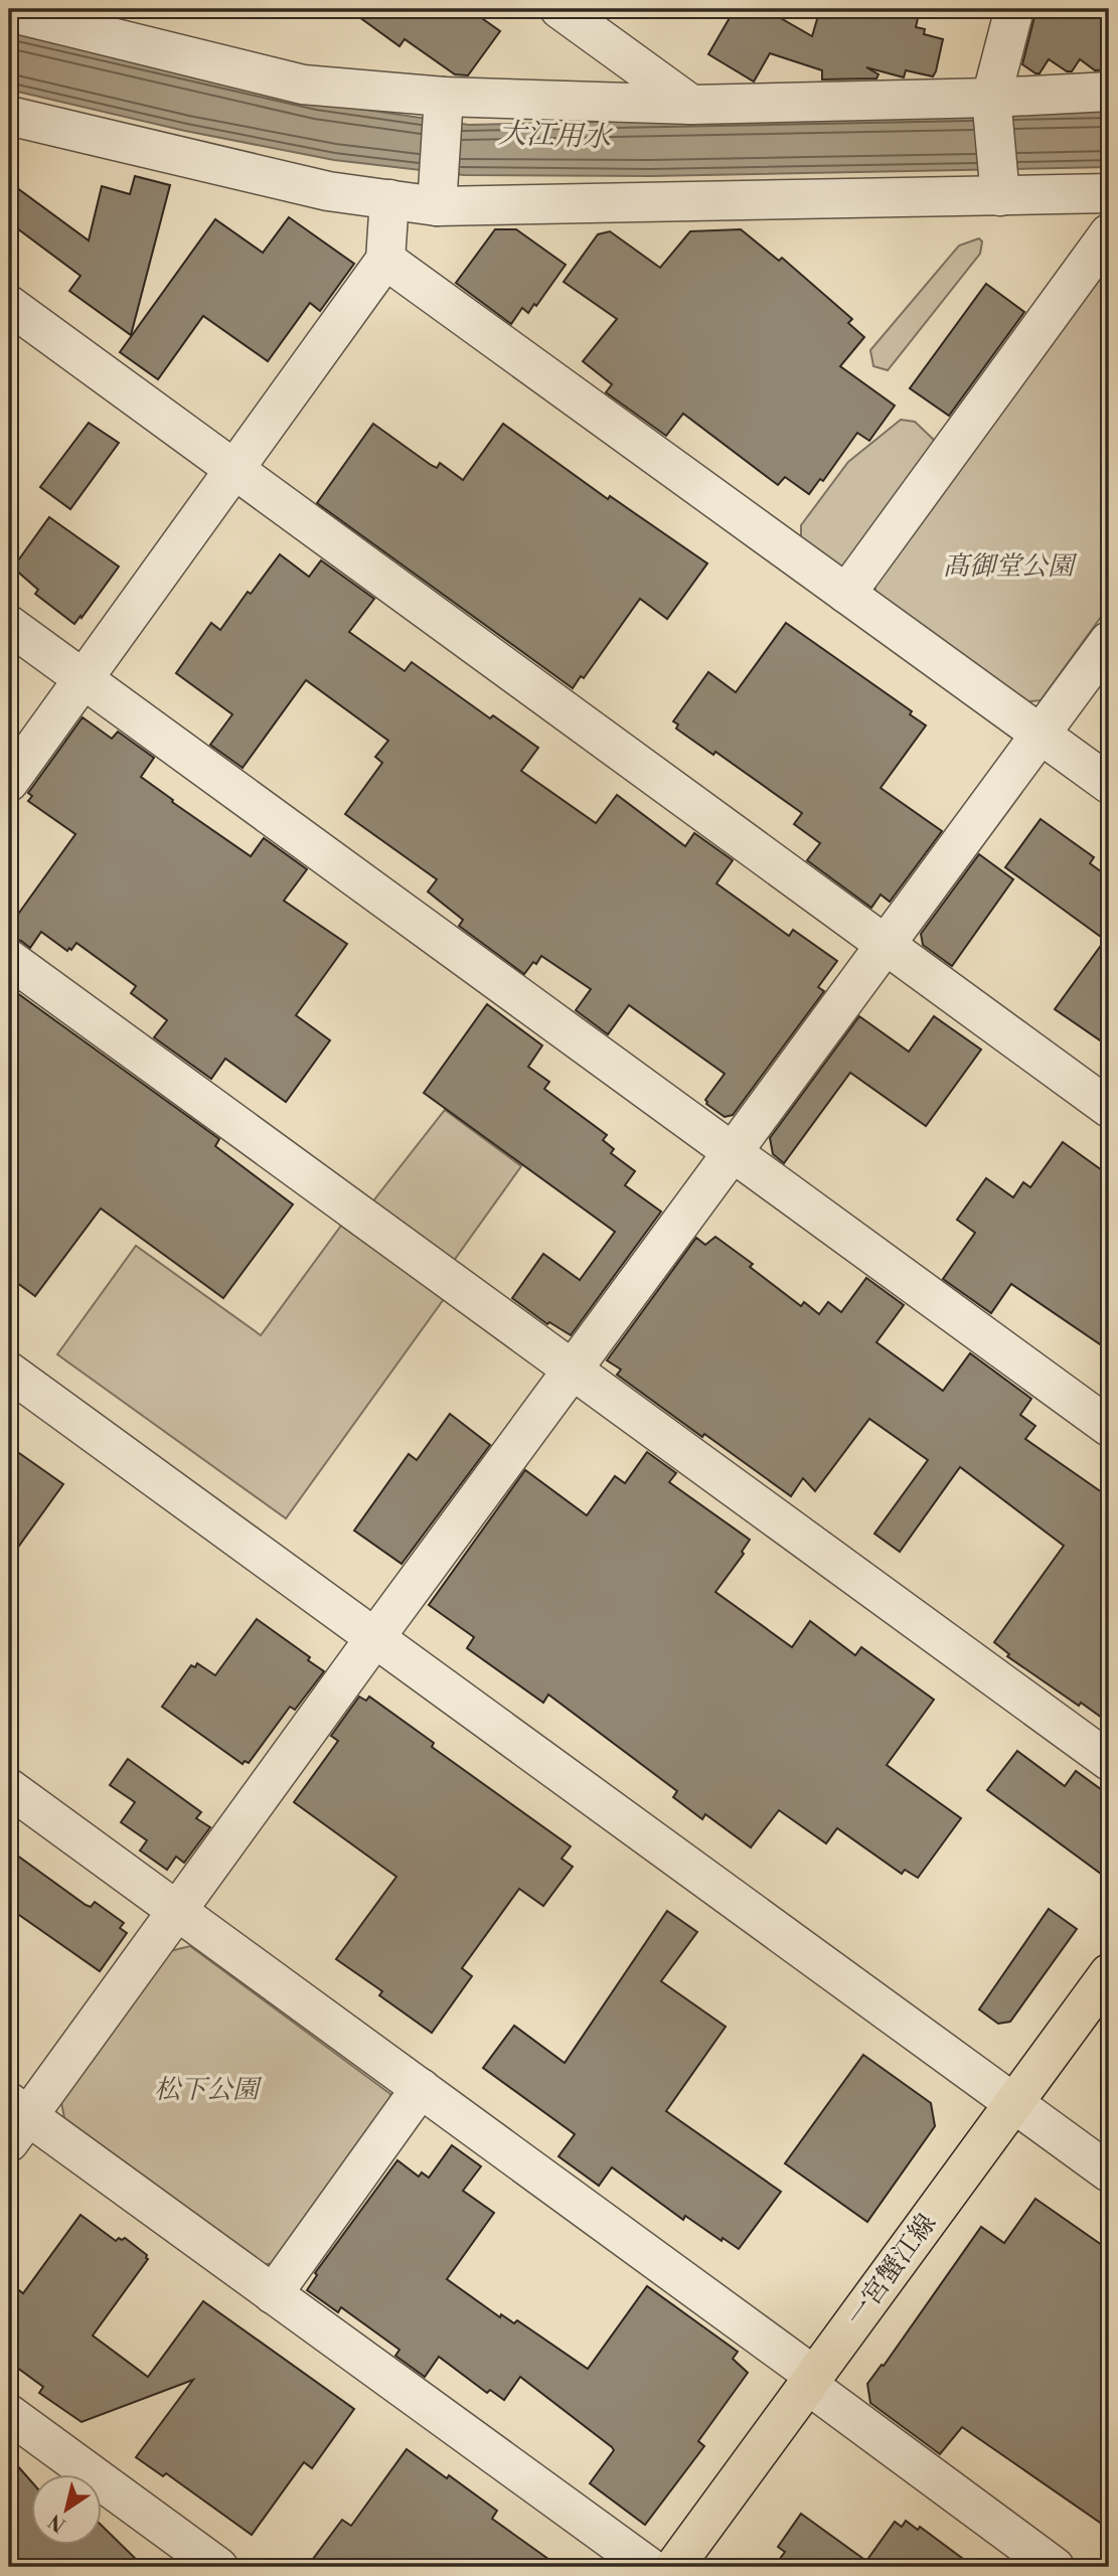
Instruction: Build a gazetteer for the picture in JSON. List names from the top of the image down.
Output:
{
  "streets": {
    "main road": ["一宮蟹江線"]
  },
  "water": ["大江用水"],
  "parks": ["髙御堂公園", "松下公園"],
  "north": "bottom left"
}
